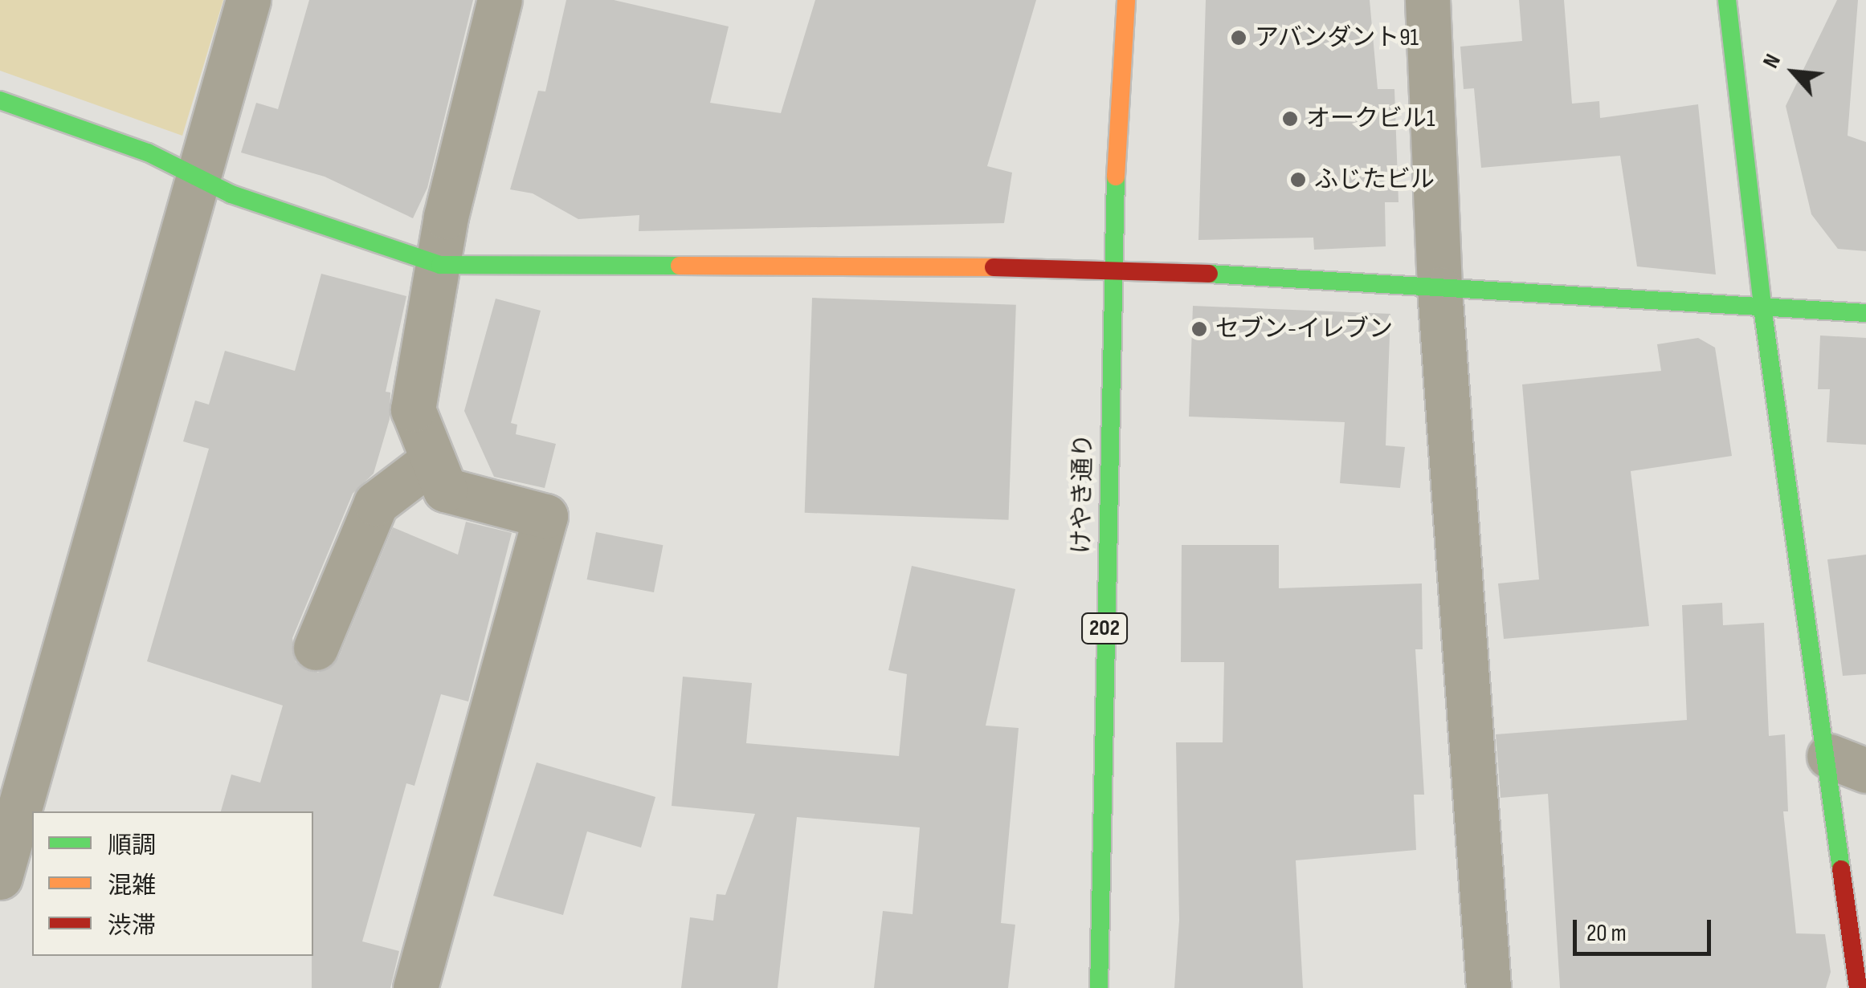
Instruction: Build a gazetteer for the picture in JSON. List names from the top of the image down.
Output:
{
  "streets": {
    "main road": ["けやき通り", "202"]
  },
  "places": [
    "アバンダント91",
    "オークビル1",
    "ふじたビル",
    "セブン-イレブン"
  ],
  "legend": ["順調", "混雑", "渋滞"],
  "scale_bar": "20 m",
  "north": "top left"
}
